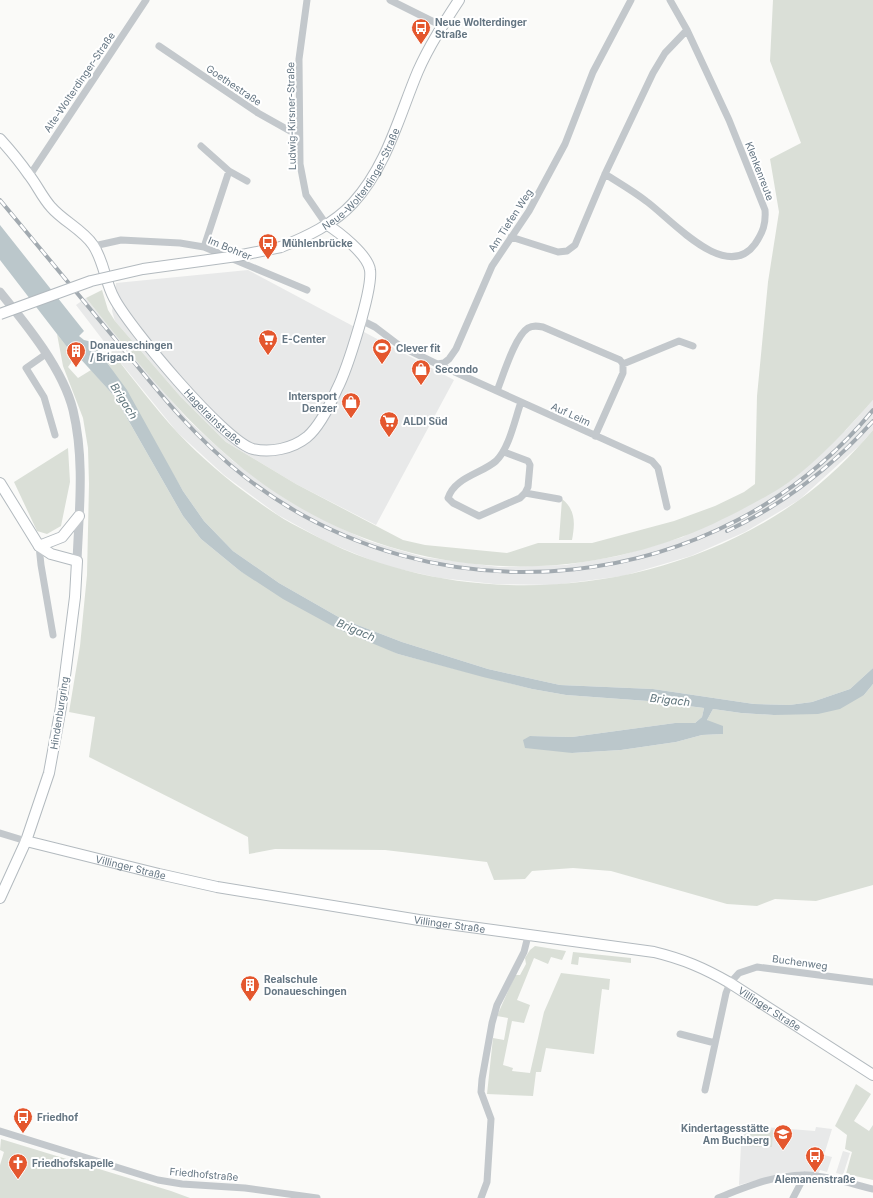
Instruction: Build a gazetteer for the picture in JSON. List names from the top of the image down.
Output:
{
  "streets": {
    "main road": [
      "Neue-Wolterdinger-Straße",
      "Hagelrainstraße",
      "Hindenburgring",
      "Villinger Straße"
    ],
    "street": [
      "Alte-Wolterdinger-Straße",
      "Goethestraße",
      "Ludwig-Kirsner-Straße",
      "Klenkenreute",
      "Am Tiefen Weg",
      "Im Bohrer",
      "Auf Leim",
      "Buchenweg",
      "Friedhofstraße"
    ]
  },
  "crossings": [
    ["Alte-Wolterdinger-Straße", "Hagelrainstraße"],
    ["Goethestraße", "Ludwig-Kirsner-Straße"],
    ["Ludwig-Kirsner-Straße", "Neue-Wolterdinger-Straße"],
    ["Ludwig-Kirsner-Straße", "Hagelrainstraße"],
    ["Neue-Wolterdinger-Straße", "Hagelrainstraße"],
    ["Am Tiefen Weg", "Auf Leim"],
    ["Im Bohrer", "Hagelrainstraße"],
    ["Hindenburgring", "Villinger Straße"],
    ["Villinger Straße", "Buchenweg"]
  ],
  "water": ["Brigach"],
  "places": {
    "bus stop": [
      "Neue Wolterdinger Straße",
      "Mühlenbrücke",
      "Friedhof",
      "Alemanenstraße"
    ],
    "supermarket": ["E-Center", "ALDI Süd"],
    "sports": ["Clever fit"],
    "building": ["Donaueschingen / Brigach", "Realschule Donaueschingen"],
    "shop": ["Secondo", "Intersport Denzer"],
    "school or university": ["Kindertagesstätte Am Buchberg"],
    "church": ["Friedhofskapelle"]
  }
}
